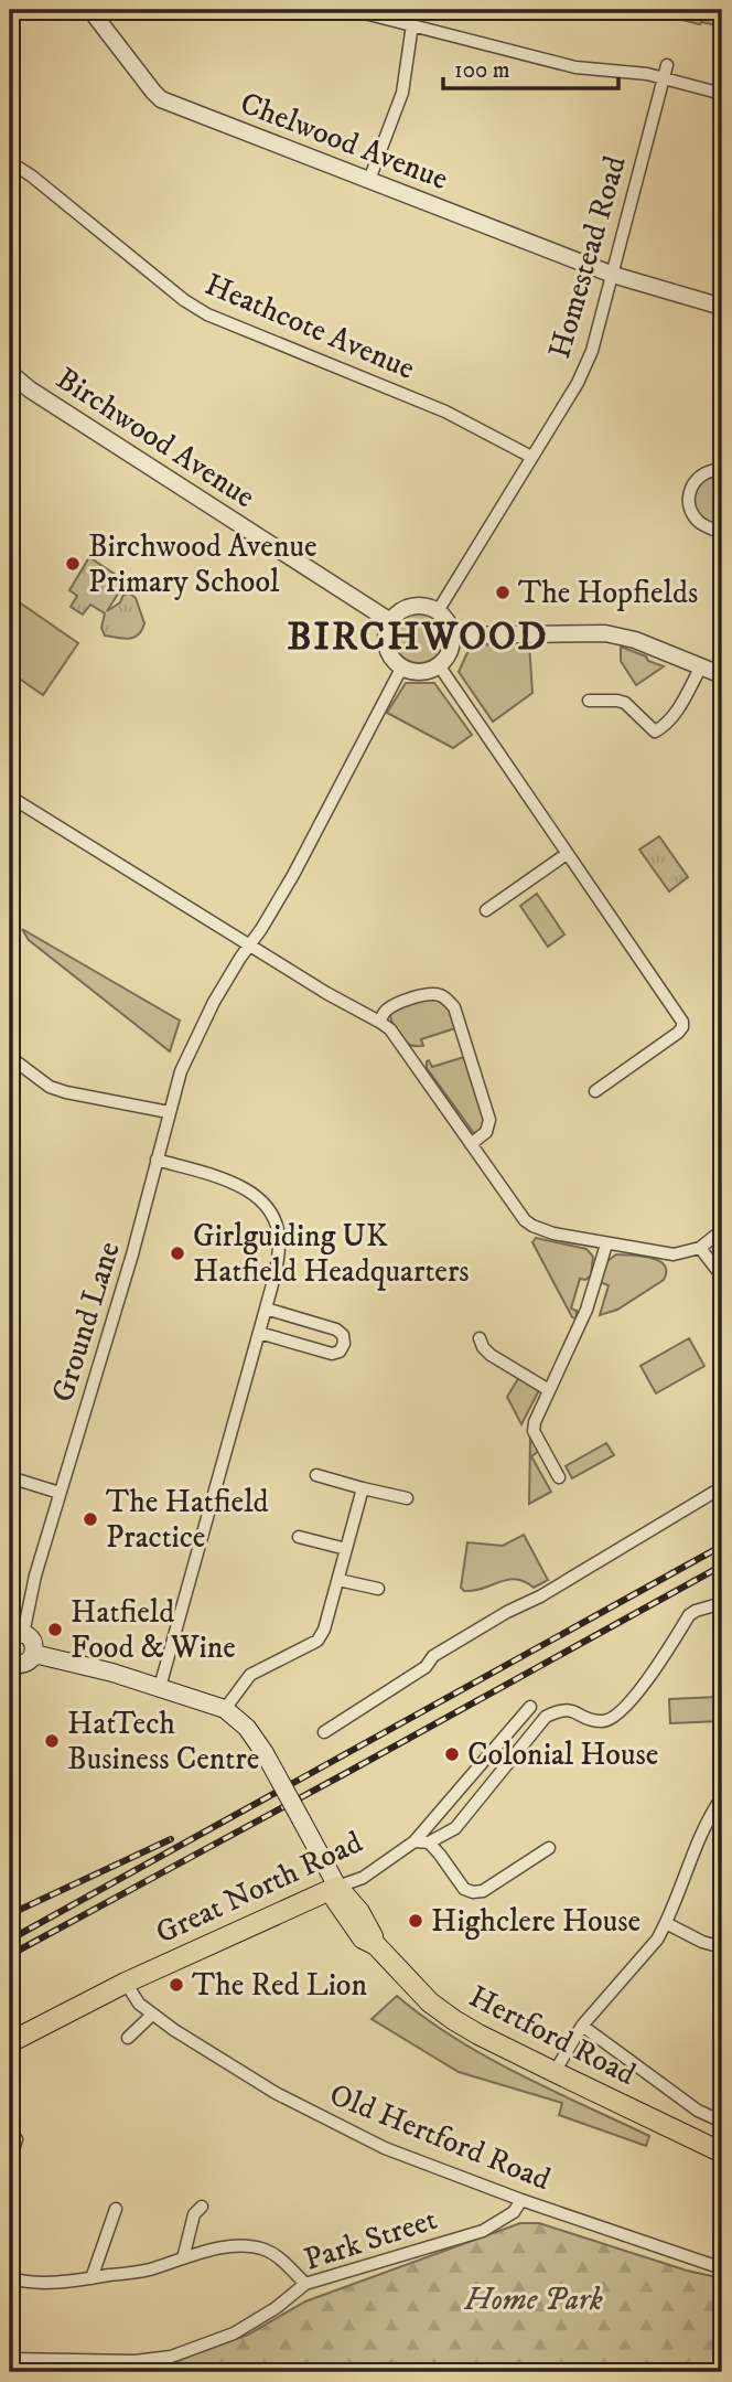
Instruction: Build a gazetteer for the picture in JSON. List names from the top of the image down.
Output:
{
  "streets": {
    "main road": ["Great North Road", "Hertford Road"],
    "street": [
      "Chelwood Avenue",
      "Homestead Road",
      "Heathcote Avenue",
      "Birchwood Avenue",
      "Ground Lane",
      "Old Hertford Road",
      "Park Street"
    ]
  },
  "crossings": [
    ["Chelwood Avenue", "Homestead Road"],
    ["Homestead Road", "Heathcote Avenue"],
    ["Homestead Road", "Birchwood Avenue"],
    ["Great North Road", "Hertford Road"],
    ["Great North Road", "Old Hertford Road"],
    ["Old Hertford Road", "Park Street"]
  ],
  "districts": ["BIRCHWOOD"],
  "parks": ["Home Park"],
  "places": [
    "Birchwood Avenue Primary School",
    "The Hopfields",
    "Girlguiding UK Hatfield Headquarters",
    "The Hatfield Practice",
    "Hatfield Food & Wine",
    "HatTech Business Centre",
    "Colonial House",
    "Highclere House",
    "The Red Lion"
  ],
  "scale_bar": "100 m"
}
